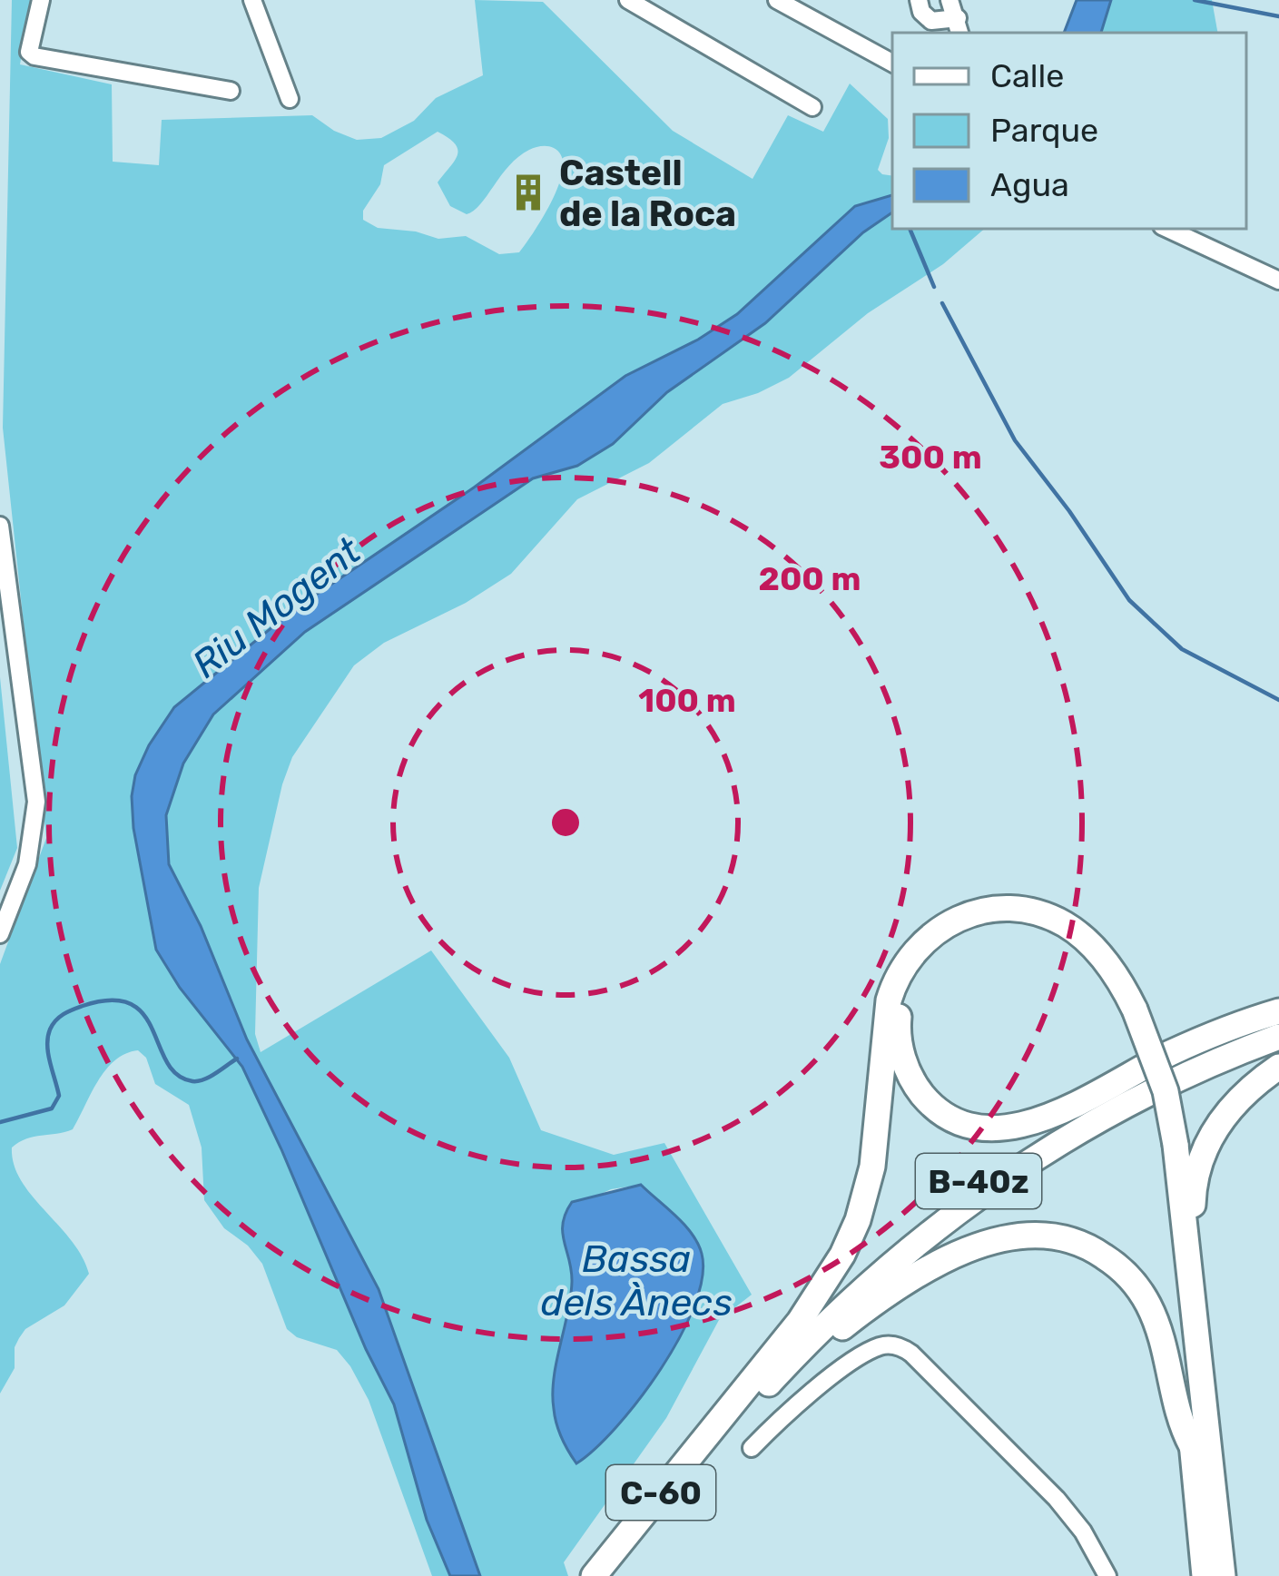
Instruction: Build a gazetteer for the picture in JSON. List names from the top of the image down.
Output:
{
  "streets": {
    "highway": ["B-40z", "C-60"]
  },
  "crossings": [
    ["B-40z", "C-60"]
  ],
  "water": ["Riu Mogent", "Bassa dels Ànecs"],
  "places": {
    "building": ["Castell de la Roca"]
  },
  "legend": ["Calle", "Parque", "Agua"],
  "rings": ["300 m", "200 m", "100 m"]
}
